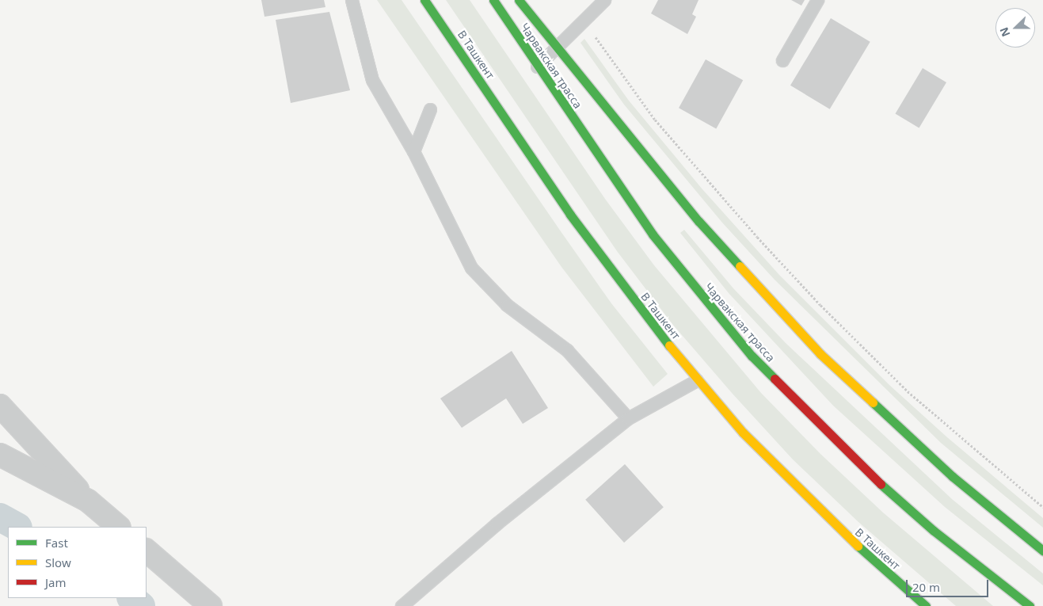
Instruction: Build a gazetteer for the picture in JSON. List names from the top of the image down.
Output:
{
  "streets": {
    "highway": ["В Ташкент", "Чарвакская трасса"]
  },
  "legend": ["Fast", "Slow", "Jam"],
  "scale_bar": "20 m",
  "north": "left"
}
